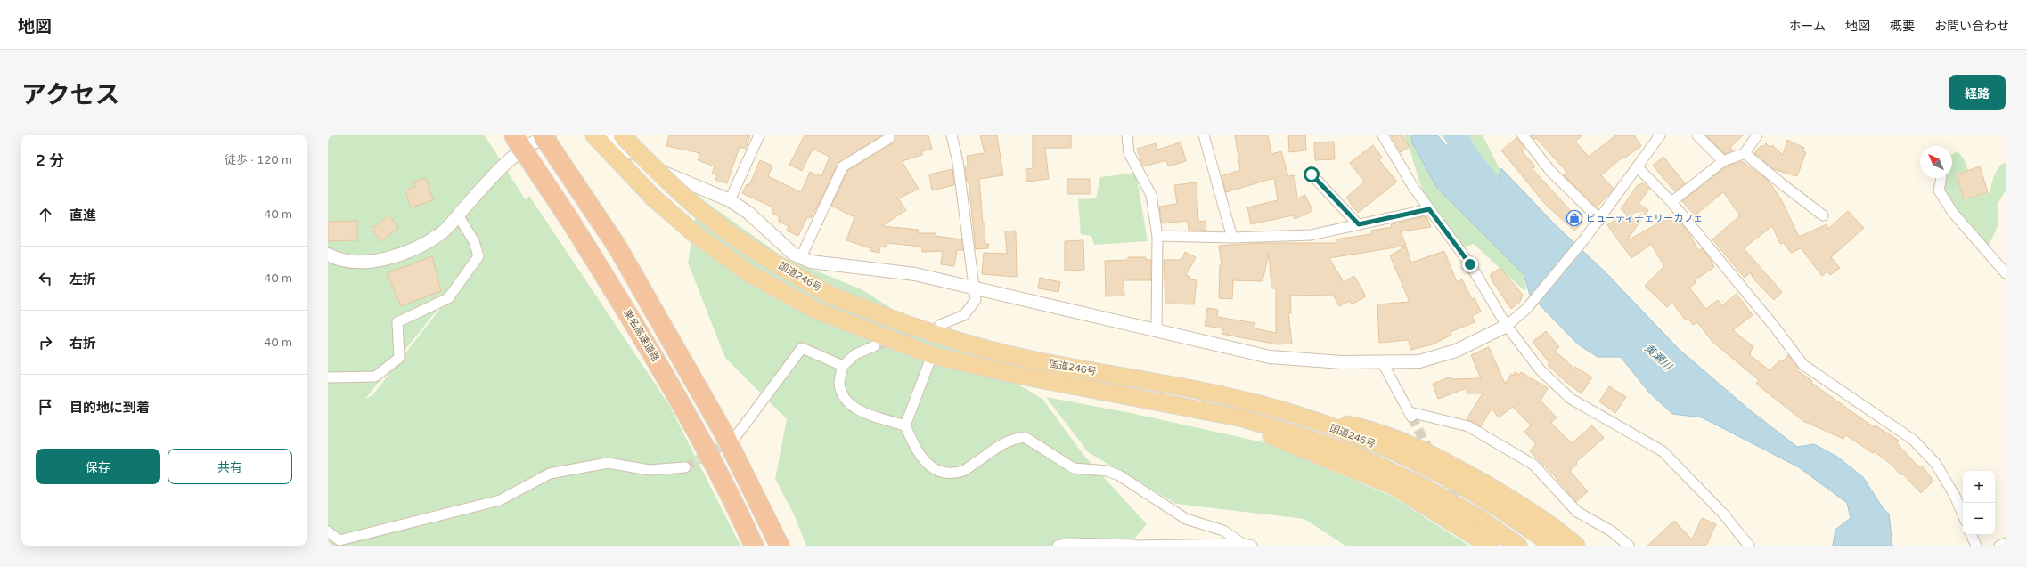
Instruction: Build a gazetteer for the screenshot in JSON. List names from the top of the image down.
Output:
{
  "streets": {
    "highway": ["国道246号", "東名高速道路"]
  },
  "water": ["黄瀬川"],
  "places": {
    "shop": ["ビューティチェリーカフェ"]
  },
  "north": "top left",
  "page": {
    "header": "地図",
    "nav": [
      "ホーム",
      "地図",
      "概要",
      "お問い合わせ"
    ],
    "title": "アクセス",
    "buttons": [
      "経路",
      ["保存", "共有"]
    ],
    "heading": ["2 分", "徒歩 · 120 m"],
    "list": [
      ["直進", "40 m"],
      ["左折", "40 m"],
      ["右折", "40 m"],
      "目的地に到着"
    ],
    "map_buttons": ["+", "−"]
  }
}
